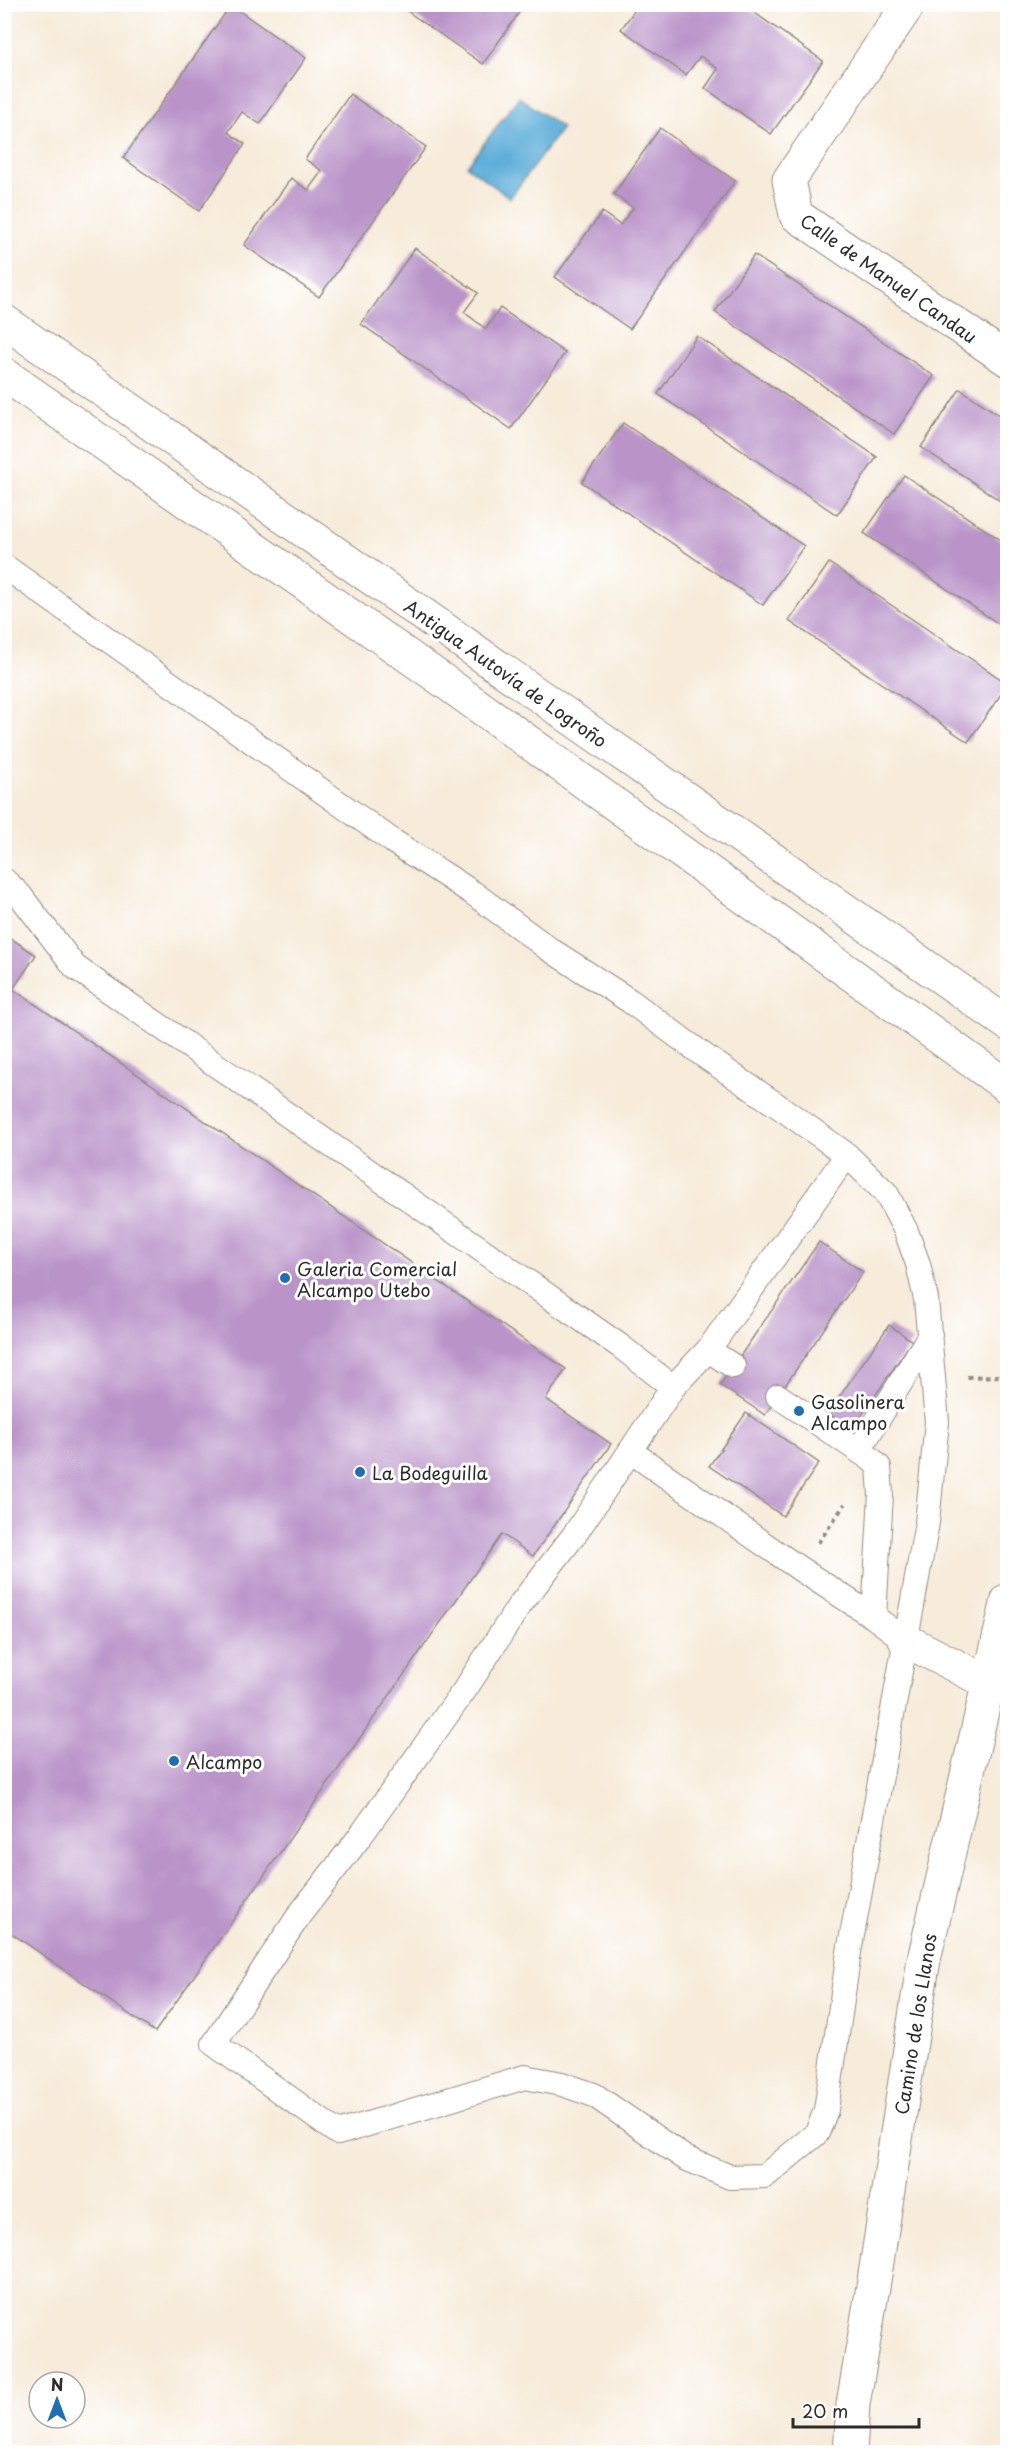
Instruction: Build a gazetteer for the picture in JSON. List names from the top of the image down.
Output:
{
  "streets": {
    "street": ["Calle de Manuel Candau", "Antigua Autovía de Logroño", "Camino de los Llanos"]
  },
  "places": [
    "Galeria Comercial Alcampo Utebo",
    "Gasolinera Alcampo",
    "La Bodeguilla",
    "Alcampo"
  ],
  "scale_bar": "20 m",
  "north": "top"
}
